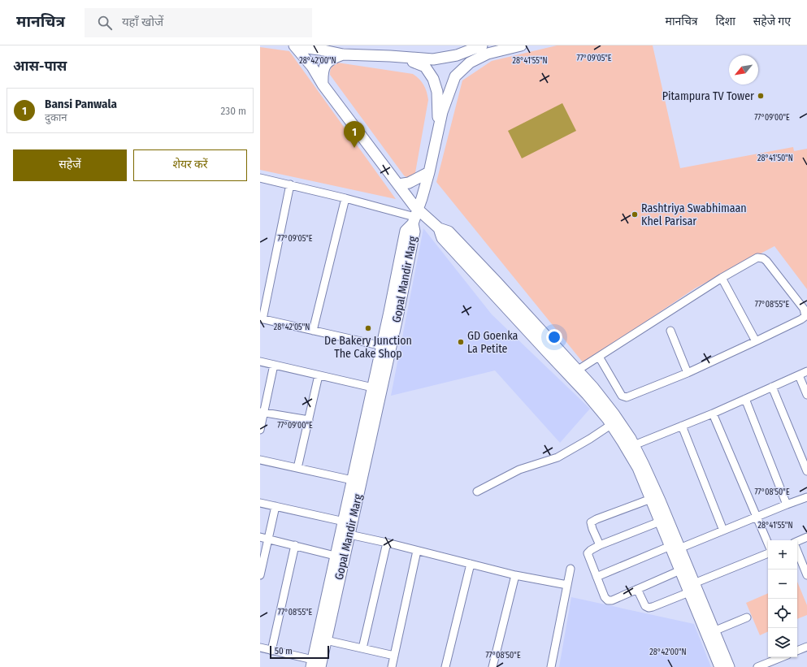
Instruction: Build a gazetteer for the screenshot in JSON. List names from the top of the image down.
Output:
{
  "streets": {
    "street": ["Gopal Mandir Marg"]
  },
  "places": [
    "Pitampura TV Tower",
    "Rashtriya Swabhimaan Khel Parisar",
    "De Bakery Junction The Cake Shop",
    "GD Goenka La Petite"
  ],
  "scale_bar": "50 m",
  "north": "bottom left",
  "page": {
    "header": "मानचित्र",
    "search": "यहाँ खोजें",
    "nav": ["मानचित्र", "दिशा", "सहेजे गए"],
    "heading": "आस-पास",
    "list": [
      {
        "mark": "1",
        "name": "Bansi Panwala",
        "note": "दुकान",
        "value": "230 m"
      }
    ],
    "pins": "1",
    "buttons": ["सहेजें", "शेयर करें"],
    "map_buttons": ["+", "−"],
    "scale": "50 m"
  },
  "coordinates": [
    "77°09'05\"E",
    "28°42'00\"N",
    "28°41'55\"N",
    "77°09'00\"E",
    "28°41'50\"N",
    "77°08'55\"E",
    "28°42'05\"N",
    "77°08'50\"E"
  ]
}
